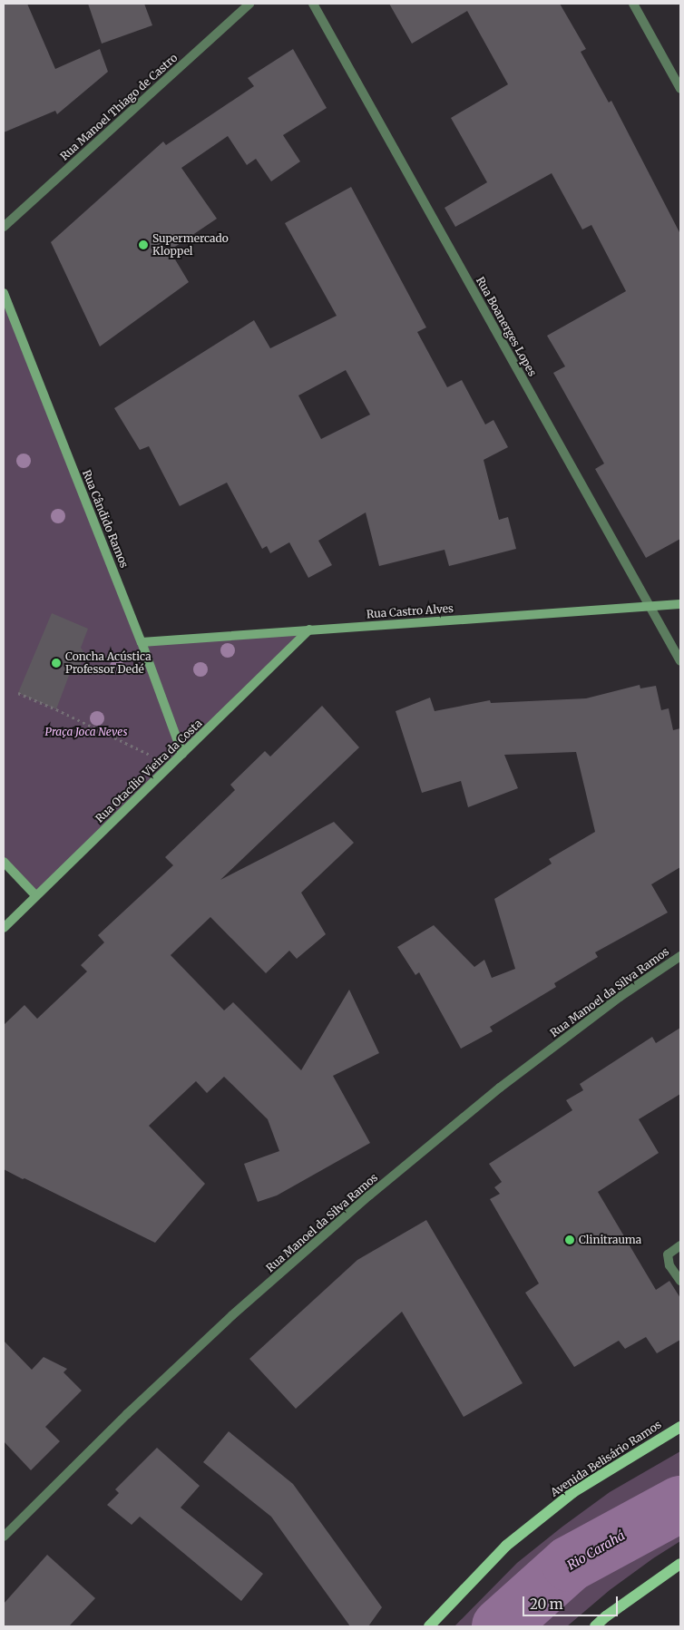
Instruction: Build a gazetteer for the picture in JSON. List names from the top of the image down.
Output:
{
  "streets": {
    "main road": [
      "Rua Cândido Ramos",
      "Rua Castro Alves",
      "Rua Otacílio Vieira da Costa",
      "Avenida Belisário Ramos"
    ],
    "street": ["Rua Manoel Thiago de Castro", "Rua Boanerges Lopes", "Rua Manoel da Silva Ramos"]
  },
  "crossings": [
    ["Rua Boanerges Lopes", "Rua Castro Alves"],
    ["Rua Cândido Ramos", "Rua Castro Alves"],
    ["Rua Cândido Ramos", "Rua Otacílio Vieira da Costa"],
    ["Rua Castro Alves", "Rua Otacílio Vieira da Costa"]
  ],
  "water": ["Rio Carahá"],
  "parks": ["Praça Joca Neves"],
  "places": ["Supermercado Kloppel", "Concha Acústica Professor Dedé", "Clinitrauma"],
  "scale_bar": "20 m"
}
